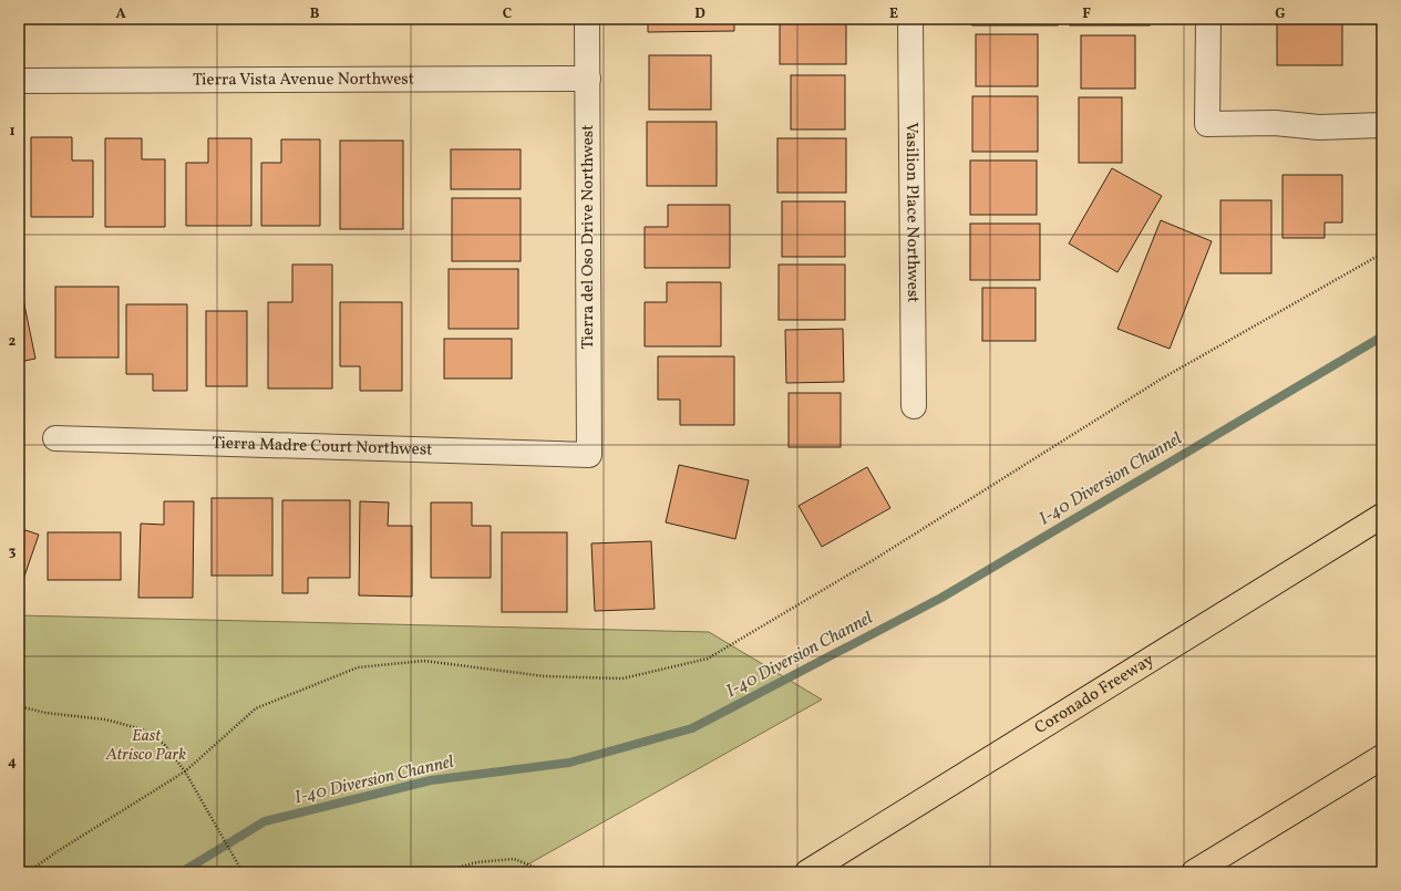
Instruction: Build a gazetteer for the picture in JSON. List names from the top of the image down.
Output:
{
  "streets": {
    "highway": ["Coronado Freeway"],
    "street": [
      "Tierra Vista Avenue Northwest",
      "Vasilion Place Northwest",
      "Tierra del Oso Drive Northwest",
      "Tierra Madre Court Northwest"
    ]
  },
  "crossings": [
    ["Tierra Vista Avenue Northwest", "Tierra del Oso Drive Northwest"],
    ["Tierra del Oso Drive Northwest", "Tierra Madre Court Northwest"]
  ],
  "water": ["I-40 Diversion Channel"],
  "parks": ["East Atrisco Park"],
  "grid": {
    "columns": [
      "A",
      "B",
      "C",
      "D",
      "E",
      "F",
      "G"
    ],
    "rows": [
      "1",
      "2",
      "3",
      "4"
    ]
  }
}
